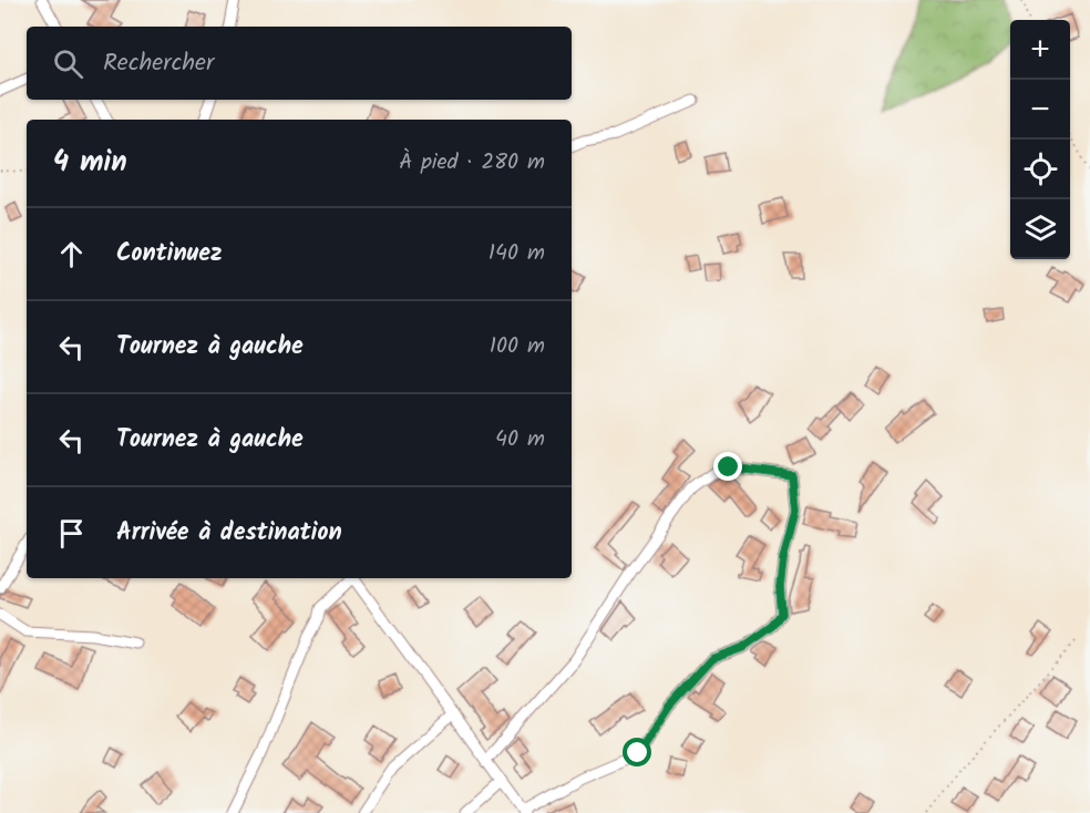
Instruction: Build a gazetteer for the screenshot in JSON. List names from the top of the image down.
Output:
{
  "page": {
    "map_buttons": ["+", "−"],
    "search": "Rechercher",
    "heading": ["4 min", "À pied · 280 m"],
    "list": [
      ["Continuez", "140 m"],
      ["Tournez à gauche", "100 m"],
      ["Tournez à gauche", "40 m"],
      "Arrivée à destination"
    ]
  }
}
